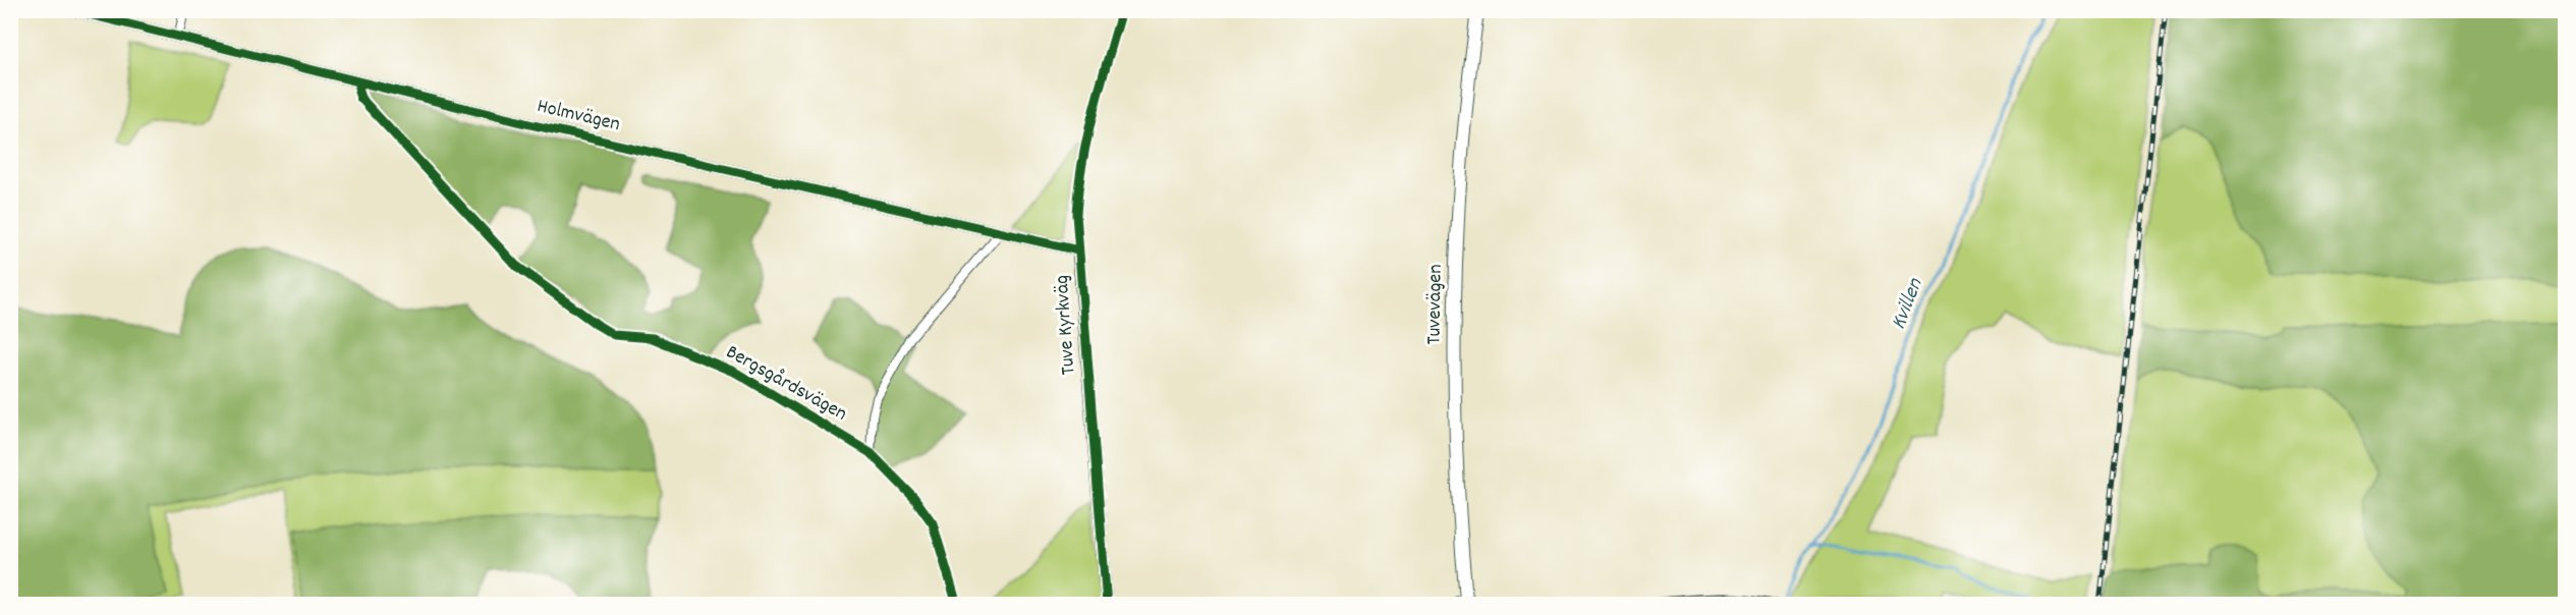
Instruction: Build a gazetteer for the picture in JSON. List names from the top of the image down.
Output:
{
  "streets": {
    "main road": ["Tuvevägen"],
    "street": ["Holmvägen", "Tuve Kyrkväg", "Bergsgårdsvägen"]
  },
  "crossings": [
    ["Holmvägen", "Tuve Kyrkväg"],
    ["Holmvägen", "Bergsgårdsvägen"]
  ],
  "water": ["Kvillen"]
}
